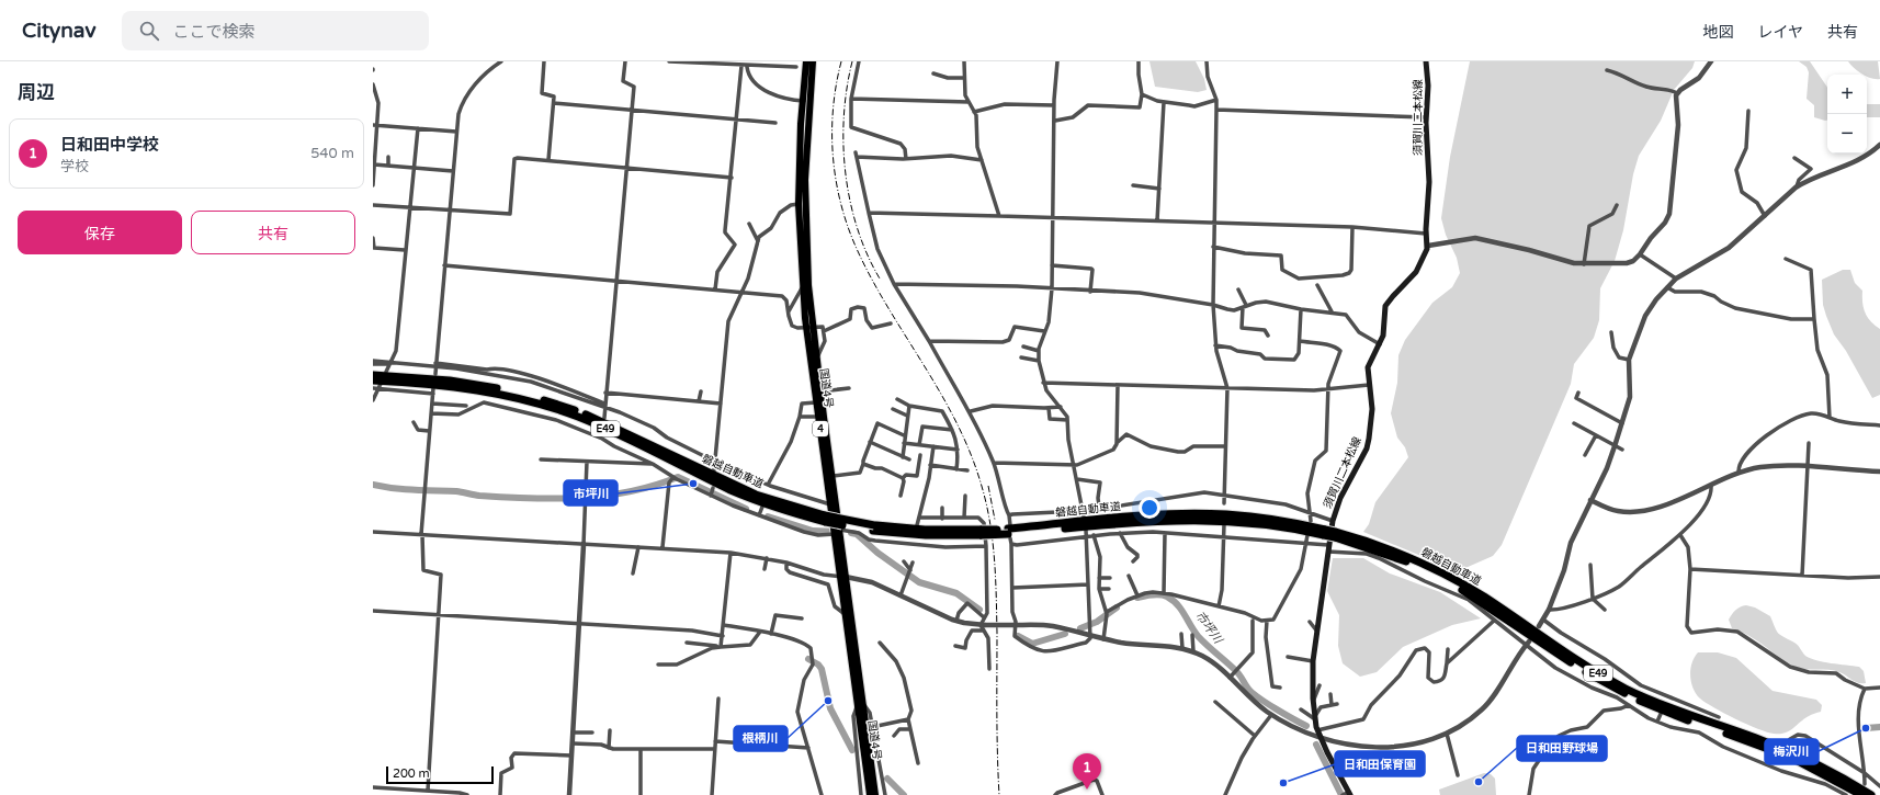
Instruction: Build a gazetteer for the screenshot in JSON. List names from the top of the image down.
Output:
{
  "streets": {
    "highway": [
      "国道4号",
      "E49",
      "4",
      "磐越自動車道"
    ],
    "main road": ["須賀川二本松線"]
  },
  "water": ["市坪川"],
  "places": [
    "市坪川",
    "根柄川",
    "梅沢川",
    "日和田野球場",
    "日和田保育園"
  ],
  "scale_bar": "200 m",
  "page": {
    "header": "Citynav",
    "search": "ここで検索",
    "nav": ["地図", "レイヤ", "共有"],
    "heading": "周辺",
    "map_buttons": ["+", "−"],
    "list": [
      {
        "mark": "1",
        "name": "日和田中学校",
        "note": "学校",
        "value": "540 m"
      }
    ],
    "buttons": ["保存", "共有"],
    "pins": "1",
    "scale": "200 m"
  }
}
